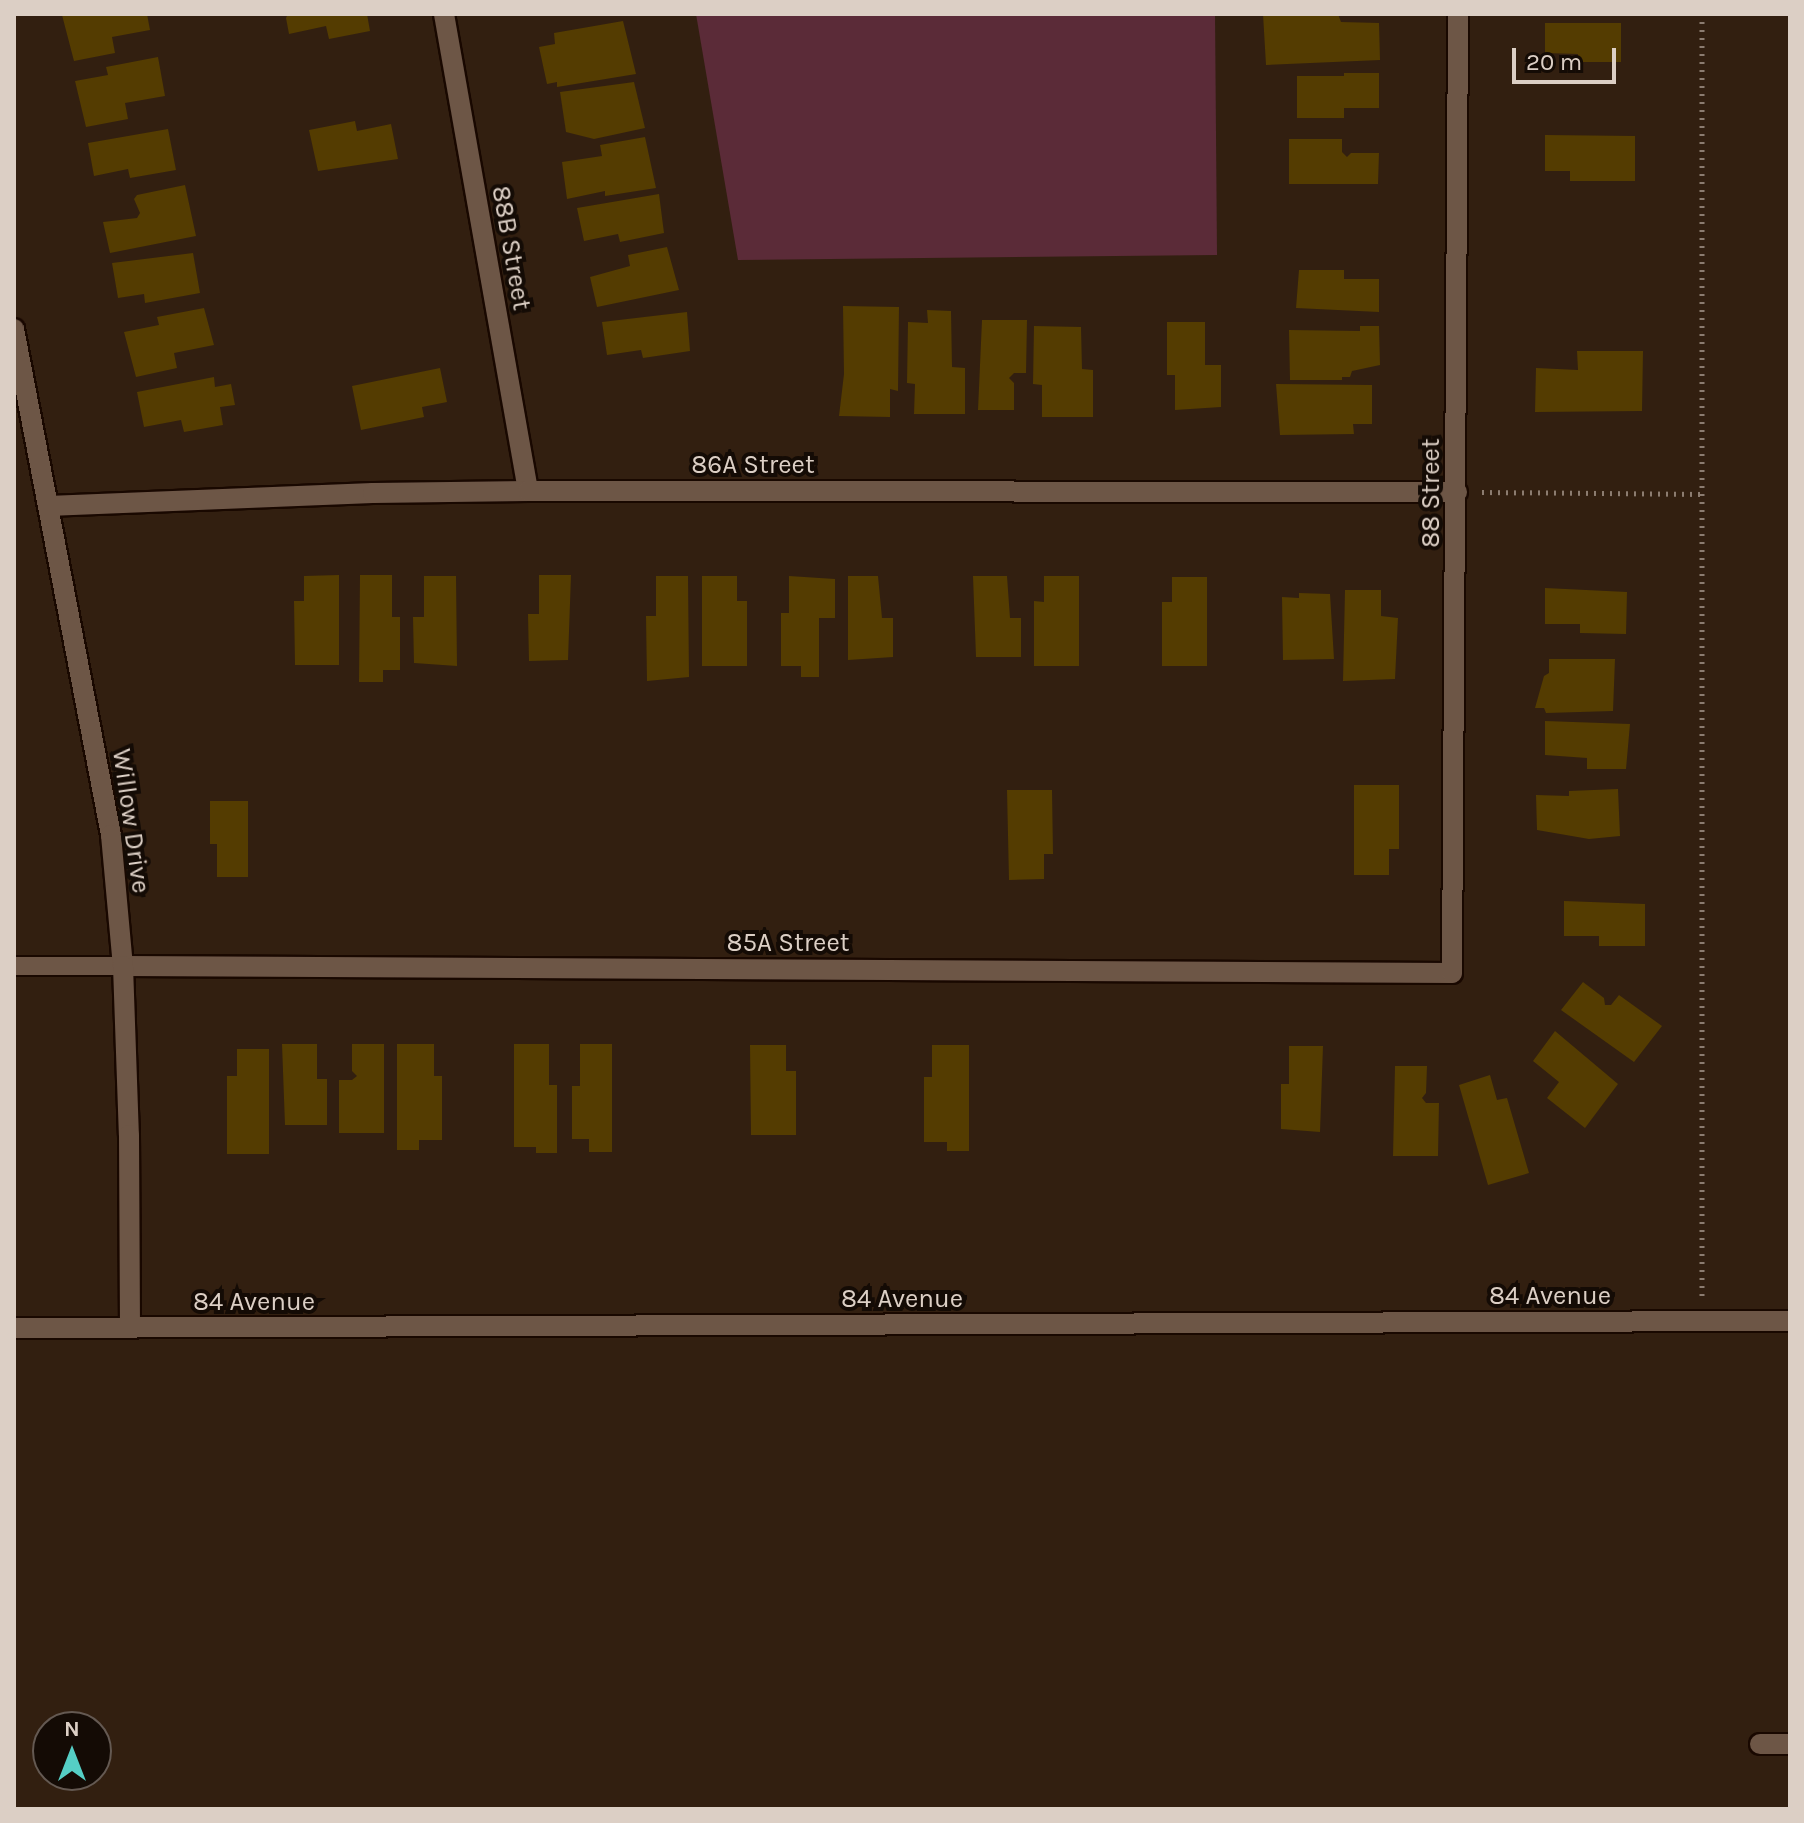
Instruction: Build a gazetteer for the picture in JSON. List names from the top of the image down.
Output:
{
  "streets": {
    "street": [
      "88B Street",
      "86A Street",
      "88 Street",
      "Willow Drive",
      "85A Street",
      "84 Avenue"
    ]
  },
  "crossings": [
    ["88B Street", "86A Street"],
    ["86A Street", "88 Street"],
    ["86A Street", "Willow Drive"],
    ["88 Street", "85A Street"],
    ["Willow Drive", "85A Street"],
    ["Willow Drive", "84 Avenue"]
  ],
  "scale_bar": "20 m",
  "north": "top"
}
